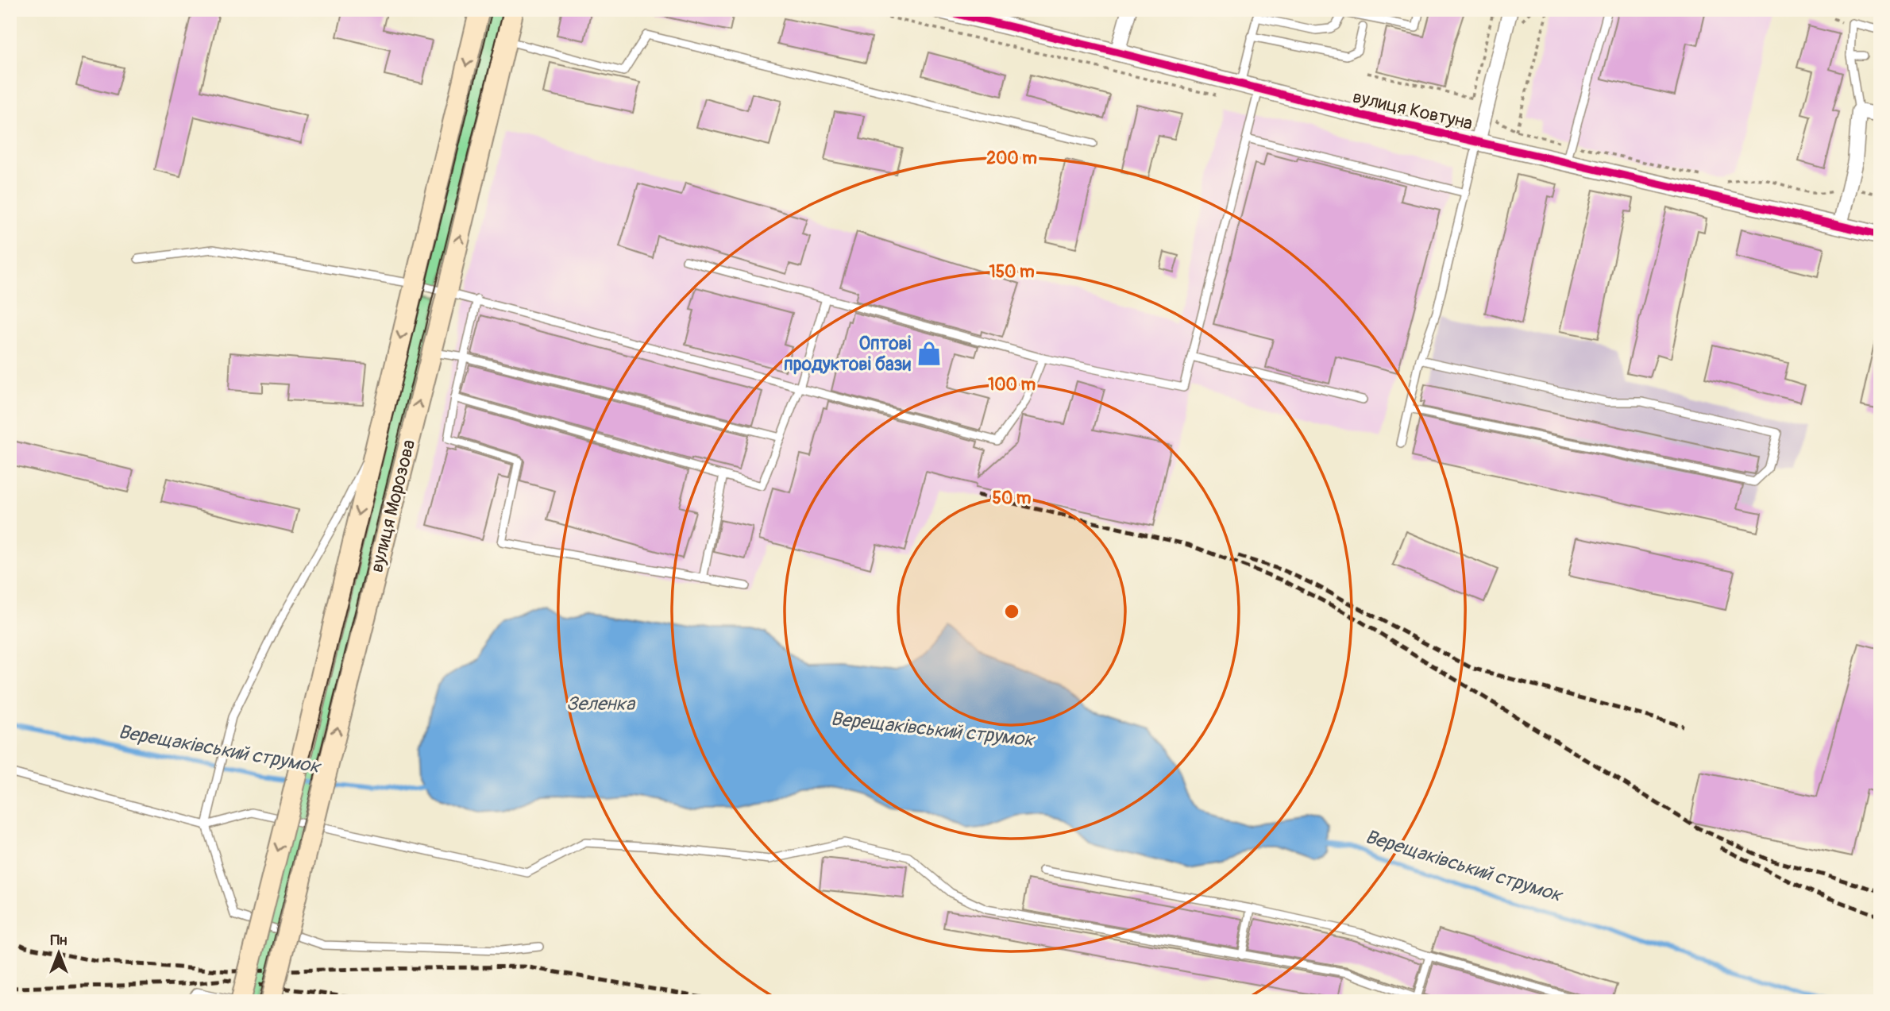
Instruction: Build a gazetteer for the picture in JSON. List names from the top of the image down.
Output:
{
  "streets": {
    "main road": ["вулиця Морозова"],
    "street": ["вулиця Ковтуна"]
  },
  "water": ["Зеленка", "Верещаківський струмок"],
  "places": {
    "shop": ["Оптові продуктові бази"]
  },
  "north": "top",
  "rings": [
    "200 m",
    "150 m",
    "100 m",
    "50 m"
  ]
}
